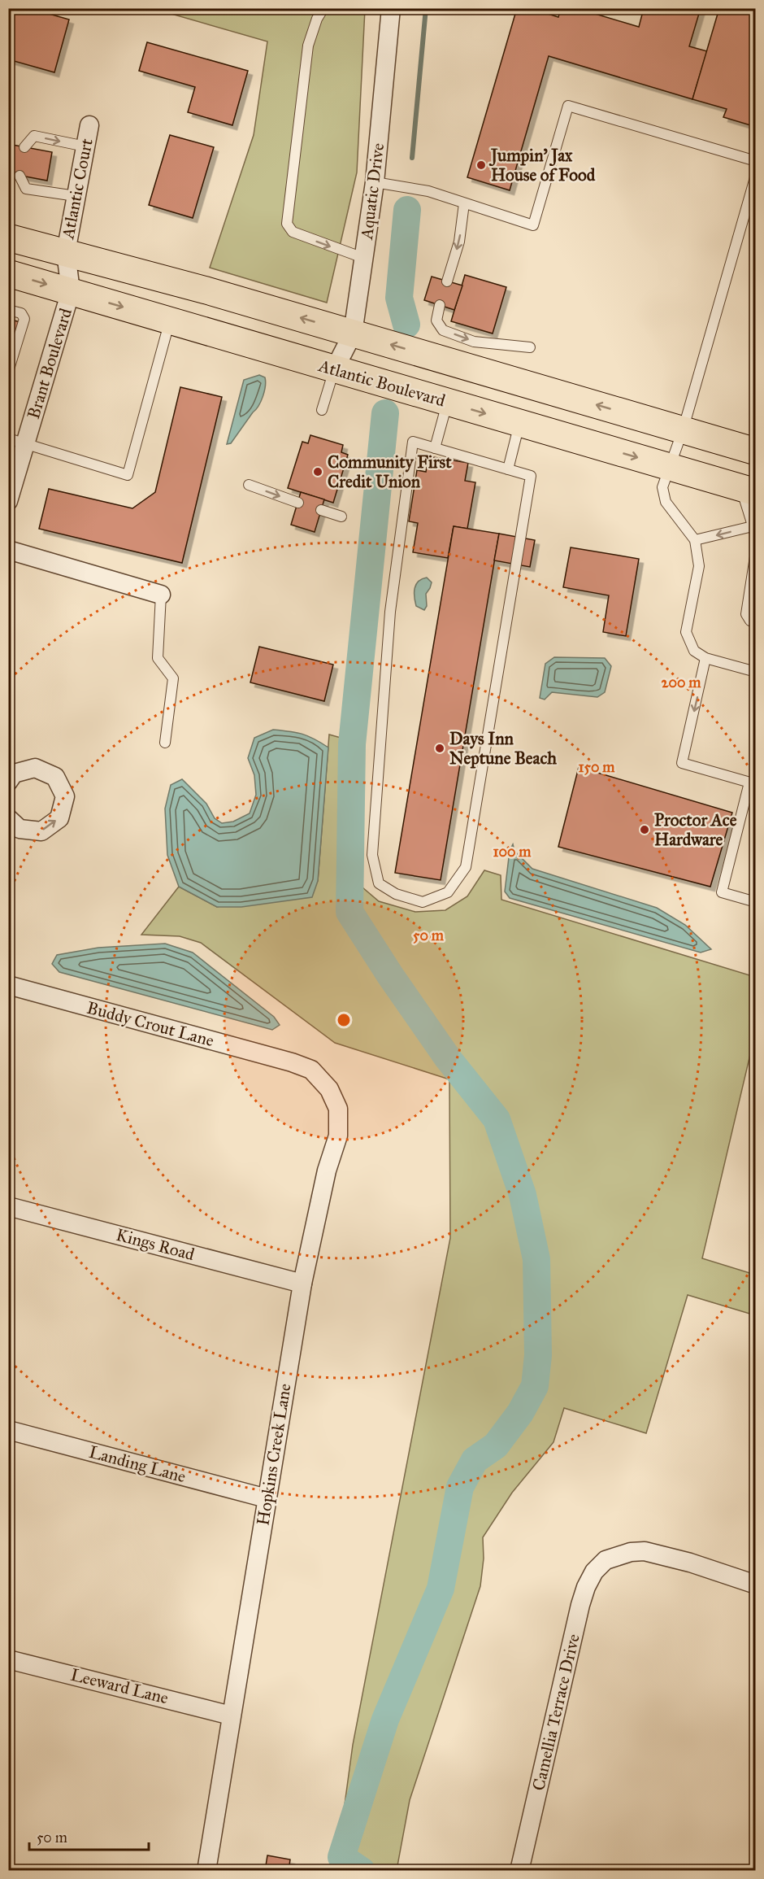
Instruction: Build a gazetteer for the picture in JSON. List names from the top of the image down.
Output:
{
  "streets": {
    "highway": ["Atlantic Boulevard"],
    "street": [
      "Atlantic Court",
      "Aquatic Drive",
      "Brant Boulevard",
      "Buddy Crout Lane",
      "Kings Road",
      "Hopkins Creek Lane",
      "Landing Lane",
      "Leeward Lane",
      "Camellia Terrace Drive"
    ]
  },
  "crossings": [
    ["Atlantic Court", "Brant Boulevard"],
    ["Aquatic Drive", "Atlantic Boulevard"],
    ["Brant Boulevard", "Atlantic Boulevard"],
    ["Buddy Crout Lane", "Hopkins Creek Lane"],
    ["Kings Road", "Hopkins Creek Lane"],
    ["Hopkins Creek Lane", "Landing Lane"],
    ["Hopkins Creek Lane", "Leeward Lane"]
  ],
  "places": [
    "Jumpin' Jax House of Food",
    "Community First Credit Union",
    "Days Inn Neptune Beach",
    "Proctor Ace Hardware"
  ],
  "scale_bar": "50 m",
  "rings": [
    "200 m",
    "150 m",
    "100 m",
    "50 m"
  ]
}
